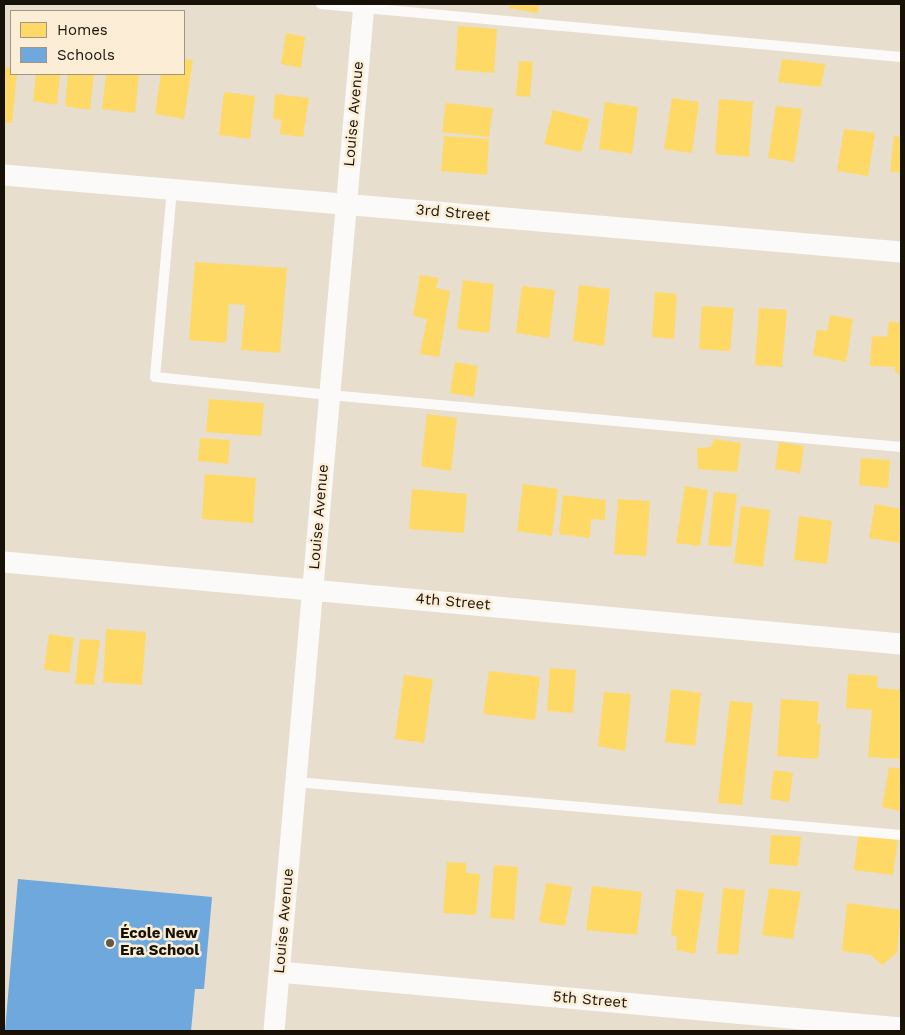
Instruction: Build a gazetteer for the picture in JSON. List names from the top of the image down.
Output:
{
  "streets": {
    "street": [
      "Louise Avenue",
      "3rd Street",
      "4th Street",
      "5th Street"
    ]
  },
  "crossings": [
    ["Louise Avenue", "3rd Street"],
    ["Louise Avenue", "4th Street"],
    ["Louise Avenue", "5th Street"]
  ],
  "places": ["École New Era School"],
  "legend": ["Homes", "Schools"]
}
